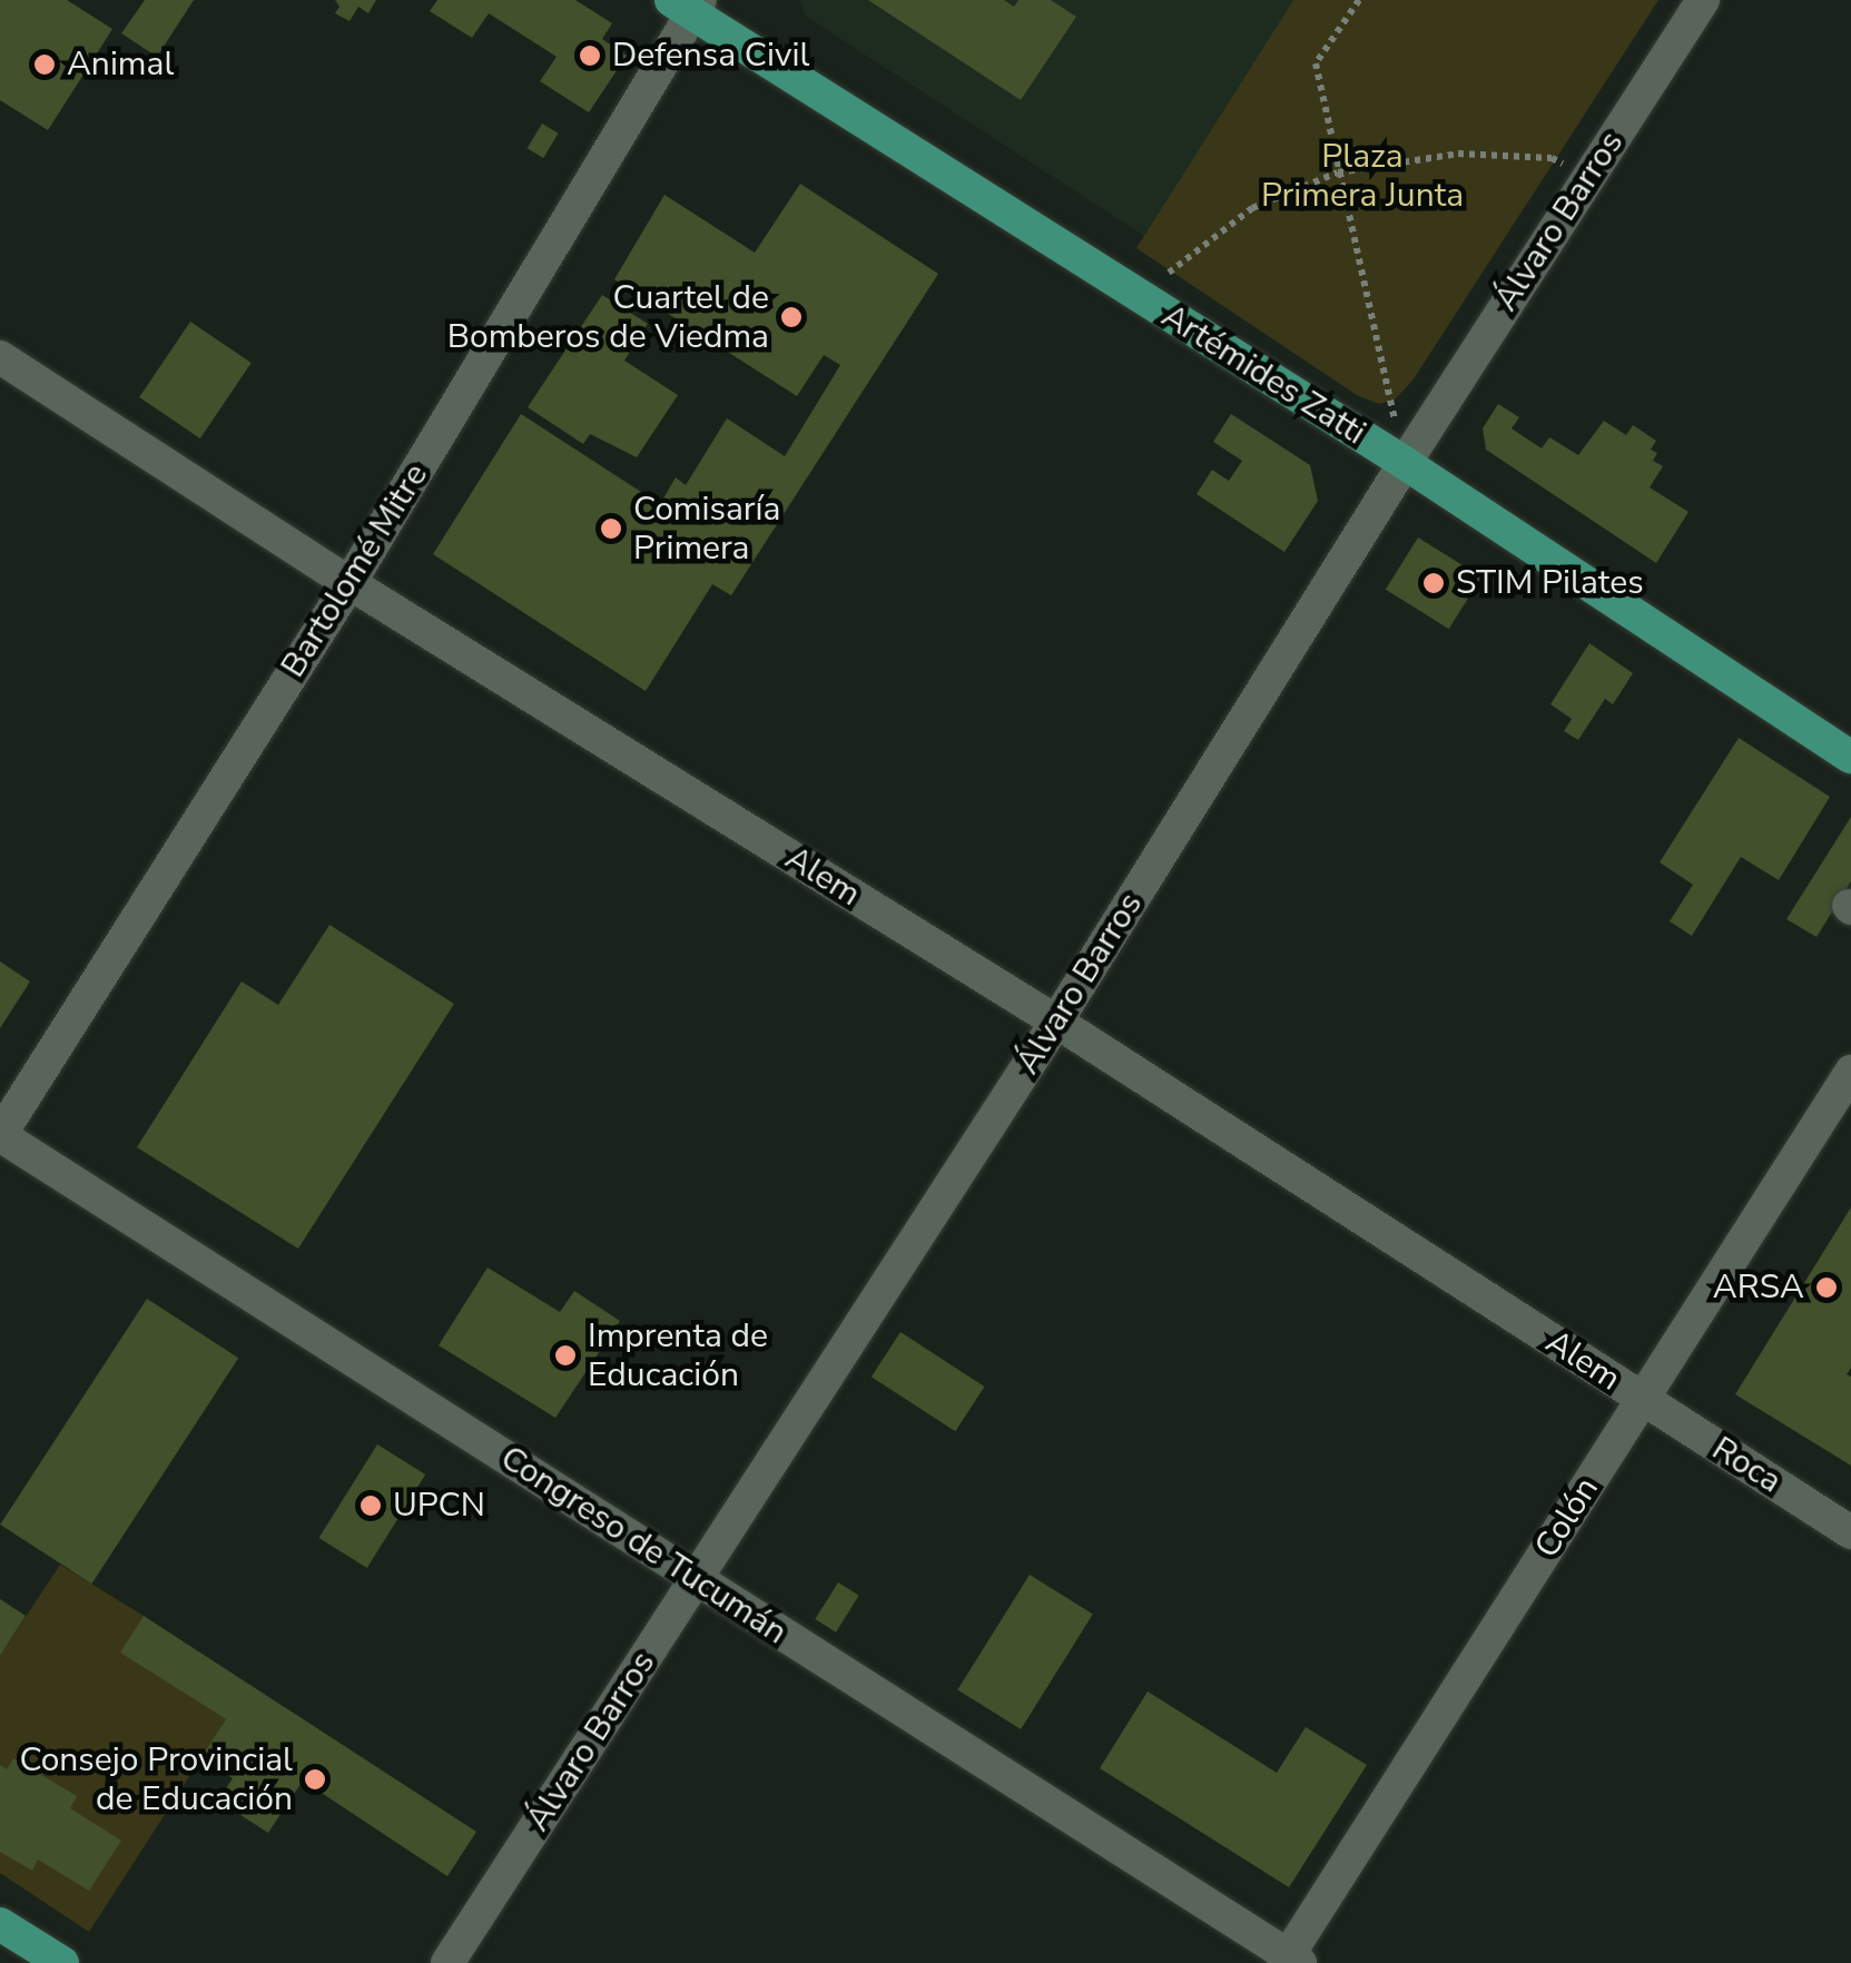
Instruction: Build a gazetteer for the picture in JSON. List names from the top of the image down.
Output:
{
  "streets": {
    "main road": ["Artémides Zatti"],
    "street": [
      "Álvaro Barros",
      "Bartolomé Mitre",
      "Alem",
      "Roca",
      "Colón",
      "Congreso de Tucumán"
    ]
  },
  "crossings": [
    ["Álvaro Barros", "Artémides Zatti"],
    ["Álvaro Barros", "Alem"],
    ["Álvaro Barros", "Congreso de Tucumán"],
    ["Artémides Zatti", "Bartolomé Mitre"],
    ["Bartolomé Mitre", "Alem"],
    ["Bartolomé Mitre", "Congreso de Tucumán"],
    ["Alem", "Roca"],
    ["Alem", "Colón"],
    ["Roca", "Colón"],
    ["Colón", "Congreso de Tucumán"]
  ],
  "parks": ["Plaza Primera Junta"],
  "places": [
    "Defensa Civil",
    "Animal",
    "Cuartel de Bomberos de Viedma",
    "Comisaría Primera",
    "STIM Pilates",
    "ARSA",
    "Imprenta de Educación",
    "UPCN",
    "Consejo Provincial de Educación"
  ]
}
